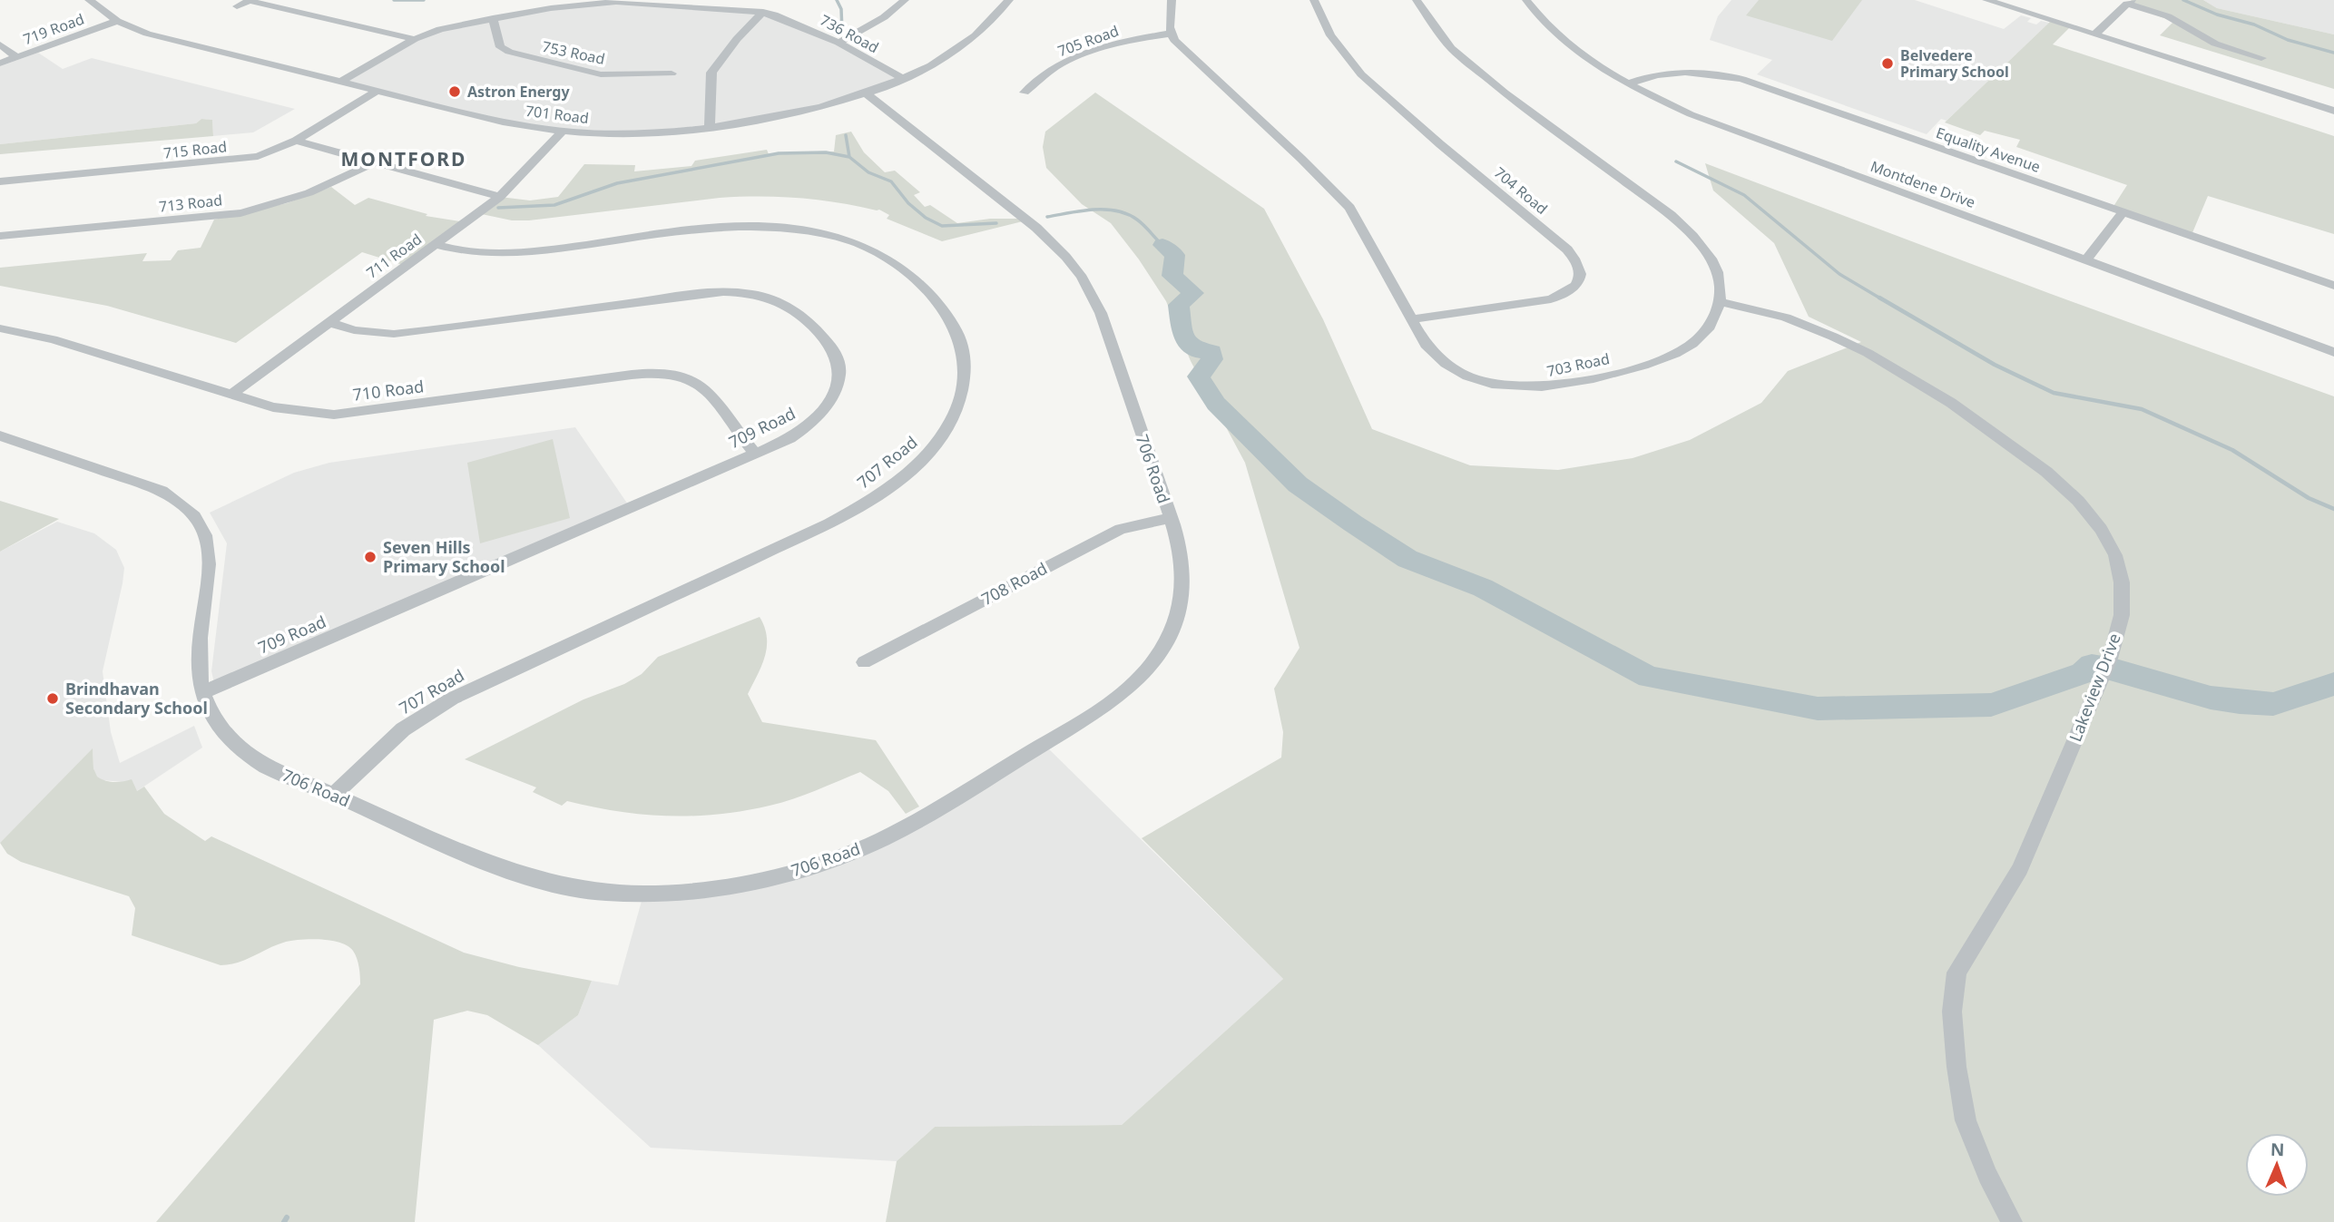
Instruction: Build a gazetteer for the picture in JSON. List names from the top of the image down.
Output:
{
  "streets": {
    "street": [
      "719 Road",
      "736 Road",
      "705 Road",
      "753 Road",
      "701 Road",
      "715 Road",
      "Equality Avenue",
      "Montdene Drive",
      "704 Road",
      "713 Road",
      "711 Road",
      "703 Road",
      "710 Road",
      "709 Road",
      "707 Road",
      "706 Road",
      "708 Road",
      "Lakeview Drive"
    ]
  },
  "crossings": [
    ["719 Road", "701 Road"],
    ["736 Road", "753 Road"],
    ["736 Road", "701 Road"],
    ["705 Road", "703 Road"],
    ["701 Road", "715 Road"],
    ["701 Road", "711 Road"],
    ["701 Road", "706 Road"],
    ["Equality Avenue", "Montdene Drive"],
    ["704 Road", "703 Road"],
    ["711 Road", "710 Road"],
    ["711 Road", "709 Road"],
    ["711 Road", "707 Road"],
    ["703 Road", "Lakeview Drive"],
    ["710 Road", "709 Road"],
    ["709 Road", "706 Road"],
    ["707 Road", "706 Road"],
    ["706 Road", "708 Road"]
  ],
  "districts": ["MONTFORD"],
  "places": [
    "Belvedere Primary School",
    "Astron Energy",
    "Seven Hills Primary School",
    "Brindhavan Secondary School"
  ],
  "north": "top"
}
